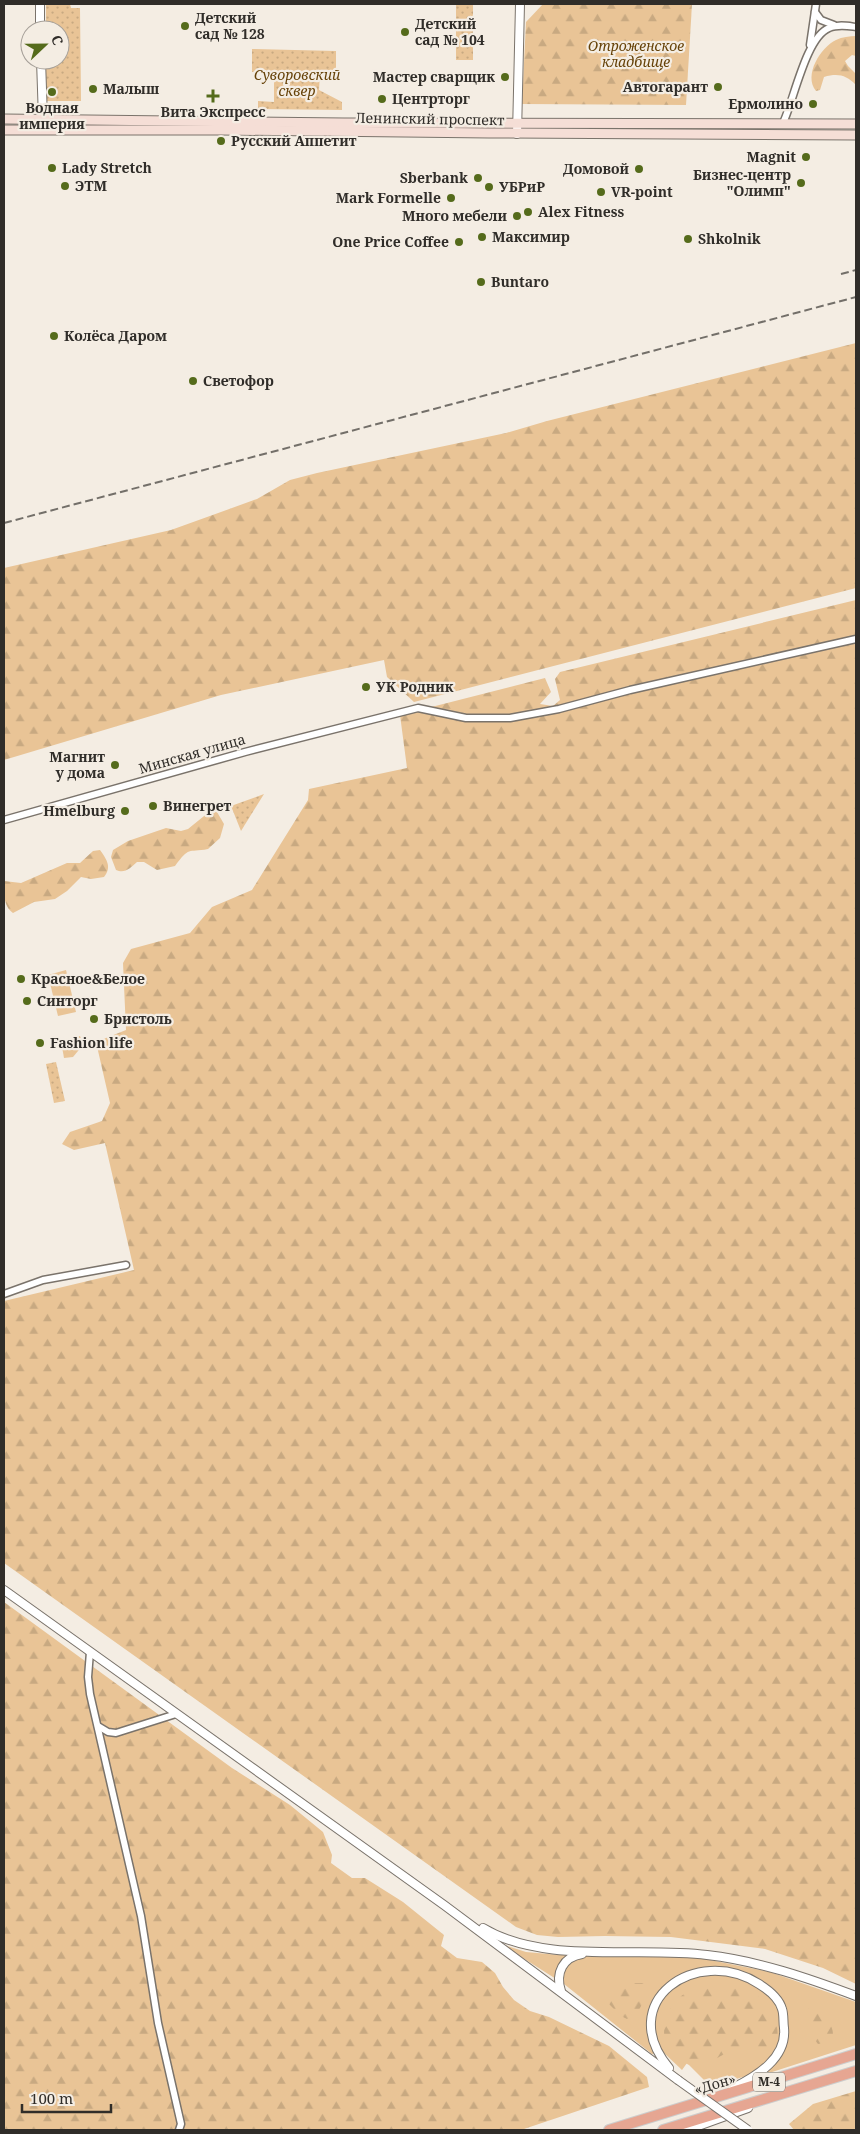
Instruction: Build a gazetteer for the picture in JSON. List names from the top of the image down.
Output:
{
  "streets": {
    "highway": ["М-4", "«Дон»"],
    "main road": ["Ленинский проспект"],
    "street": ["Минская улица"]
  },
  "parks": ["Отроженское кладбище", "Суворовский сквер"],
  "places": {
    "other": [
      "Детский сад № 128",
      "Детский сад № 104",
      "Мастер сварщик",
      "Автогарант",
      "Малыш",
      "Водная империя",
      "Центрторг",
      "Ермолино",
      "Русский Аппетит",
      "Magnit",
      "Lady Stretch",
      "Домовой",
      "Sberbank",
      "Бизнес-центр \"Олимп\"",
      "ЭТМ",
      "УБРиР",
      "VR-point",
      "Mark Formelle",
      "Alex Fitness",
      "Много мебели",
      "Максимир",
      "Shkolnik",
      "One Price Coffee",
      "Buntaro",
      "Колёса Даром",
      "Светофор",
      "УК Родник",
      "Магнит у дома",
      "Винегрет",
      "Hmelburg",
      "Красное&Белое",
      "Синторг",
      "Бристоль",
      "Fashion life"
    ],
    "health": ["Вита Экспресс"]
  },
  "scale_bar": "100 m",
  "north": "right"
}
